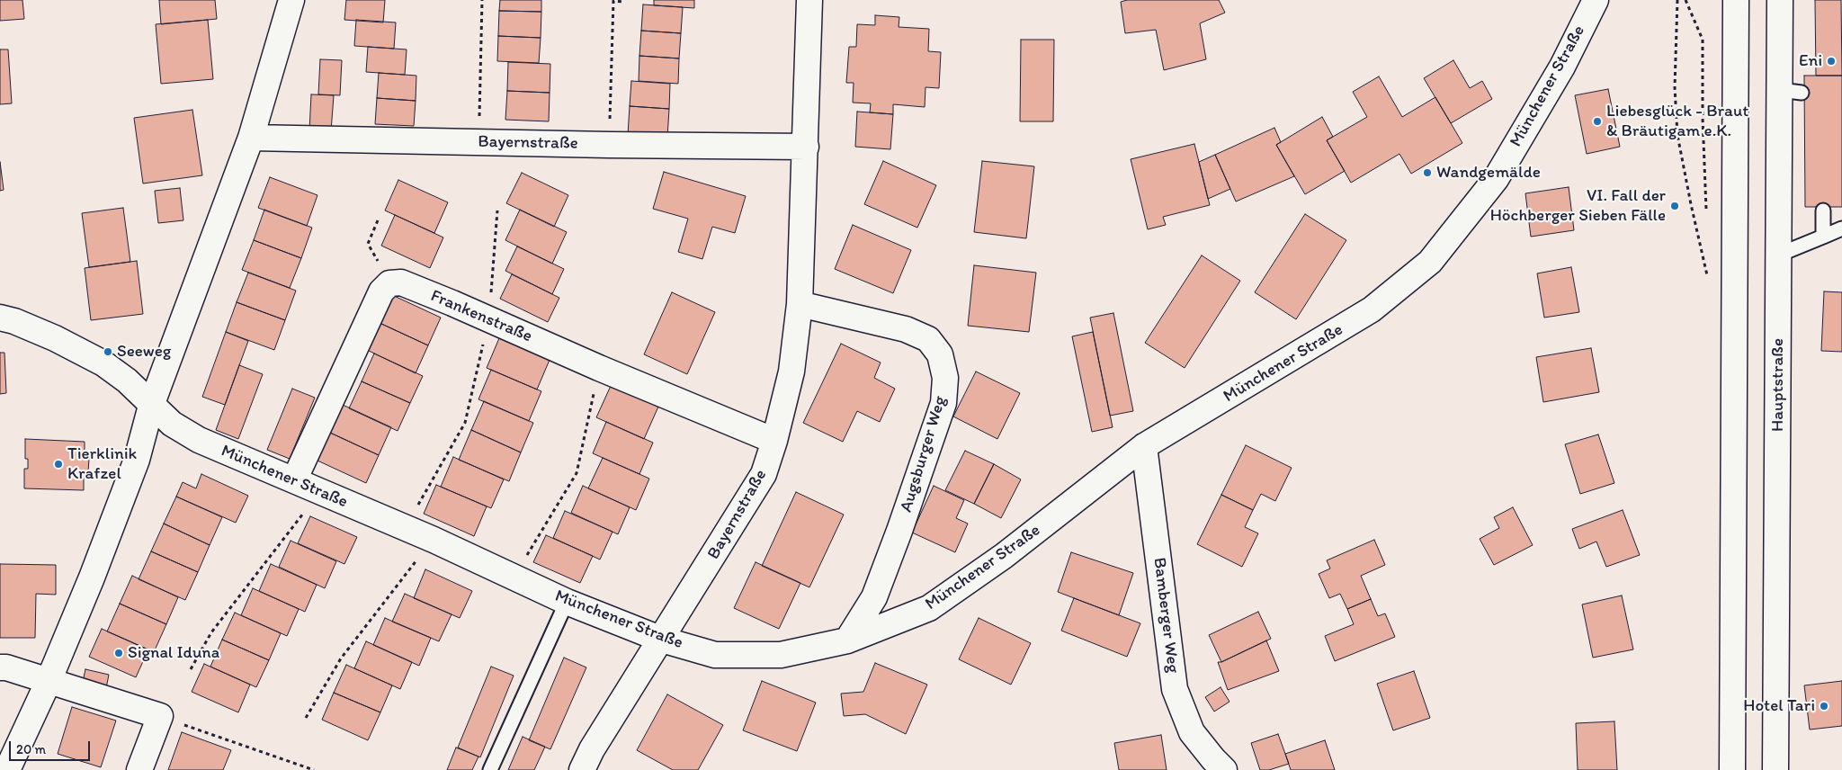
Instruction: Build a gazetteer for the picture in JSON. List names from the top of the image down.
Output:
{
  "streets": {
    "street": [
      "Münchener Straße",
      "Bayernstraße",
      "Frankenstraße",
      "Hauptstraße",
      "Augsburger Weg",
      "Bamberger Weg"
    ]
  },
  "crossings": [
    ["Münchener Straße", "Bayernstraße"],
    ["Münchener Straße", "Augsburger Weg"],
    ["Münchener Straße", "Bamberger Weg"],
    ["Bayernstraße", "Frankenstraße"],
    ["Bayernstraße", "Augsburger Weg"]
  ],
  "places": [
    "Eni",
    "Liebesglück - Braut & Bräutigam e.K.",
    "Wandgemälde",
    "VI. Fall der Höchberger Sieben Fälle",
    "Seeweg",
    "Tierklinik Krafzel",
    "Signal Iduna",
    "Hotel Tari"
  ],
  "scale_bar": "20 m"
}
